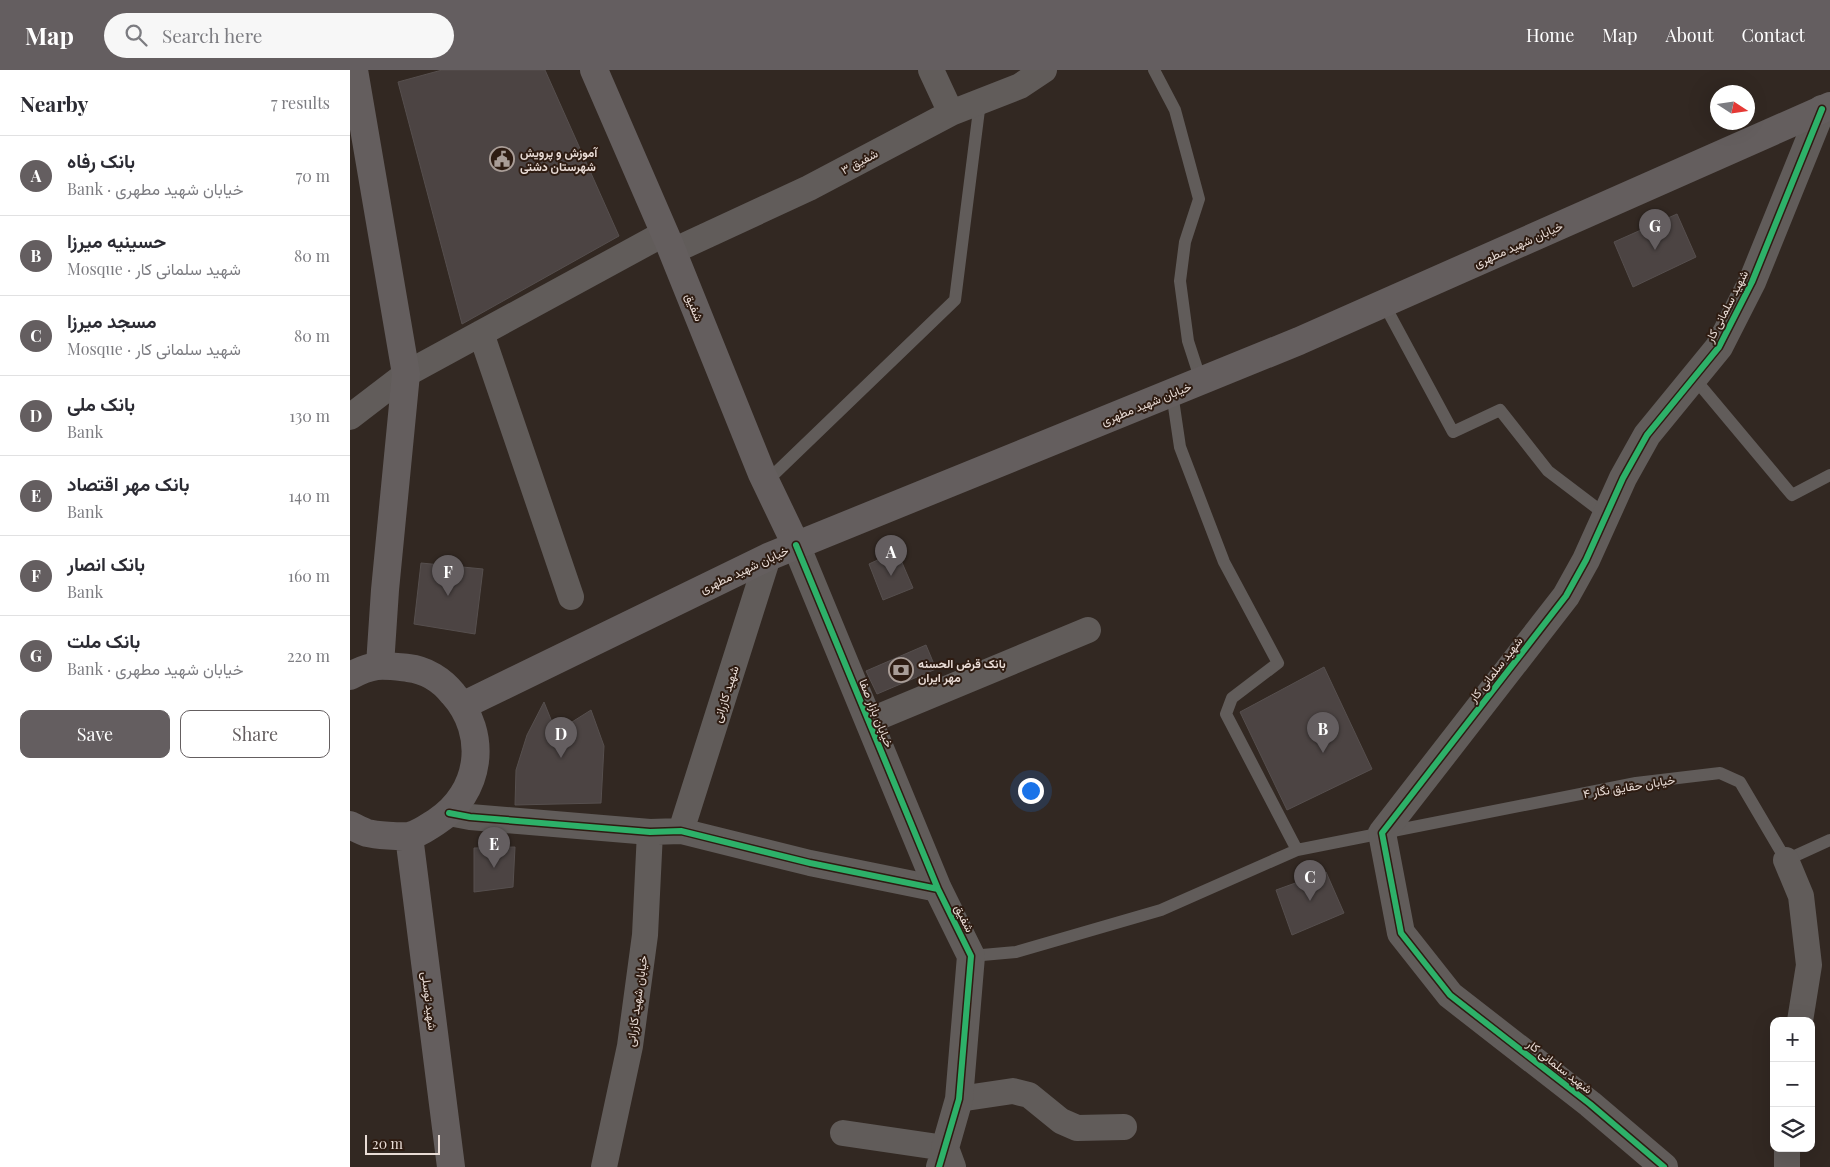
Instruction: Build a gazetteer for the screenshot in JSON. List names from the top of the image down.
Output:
{
  "streets": {
    "main road": ["خیابان شهید مطهری", "شفیق", "شهید توسلی"],
    "street": [
      "شفیق ۳",
      "شهید سلمانی کار",
      "شهید کازرانی",
      "خیابان بازار صفا",
      "خیابان شهید کازرانی"
    ],
    "lane": ["خیابان حقایق نگار ۴"]
  },
  "crossings": [
    ["شفیق ۳", "شفیق"],
    ["خیابان شهید مطهری", "شهید سلمانی کار"],
    ["خیابان شهید مطهری", "شفیق"],
    ["خیابان شهید مطهری", "شهید کازرانی"],
    ["خیابان شهید مطهری", "خیابان بازار صفا"],
    ["شهید سلمانی کار", "خیابان حقایق نگار ۴"],
    ["شفیق", "خیابان بازار صفا"],
    ["شفیق", "خیابان حقایق نگار ۴"]
  ],
  "places": {
    "public building": ["آموزش و پرویش شهرستان دشتی"],
    "bank": ["بانک قرض الحسنه مهر ایران"]
  },
  "scale_bar": "20 m",
  "north": "right",
  "page": {
    "header": "Map",
    "search": "Search here",
    "nav": [
      "Home",
      "Map",
      "About",
      "Contact"
    ],
    "heading": ["Nearby", "7 results"],
    "list": [
      {
        "mark": "A",
        "name": "بانک رفاه",
        "note": "Bank · خیابان شهید مطهری",
        "value": "70 m"
      },
      {
        "mark": "B",
        "name": "حسینیه میرزا",
        "note": "Mosque · شهید سلمانی کار",
        "value": "80 m"
      },
      {
        "mark": "C",
        "name": "مسجد میرزا",
        "note": "Mosque · شهید سلمانی کار",
        "value": "80 m"
      },
      {
        "mark": "D",
        "name": "بانک ملی",
        "note": "Bank",
        "value": "130 m"
      },
      {
        "mark": "E",
        "name": "بانک مهر اقتصاد",
        "note": "Bank",
        "value": "140 m"
      },
      {
        "mark": "F",
        "name": "بانک انصار",
        "note": "Bank",
        "value": "160 m"
      },
      {
        "mark": "G",
        "name": "بانک ملت",
        "note": "Bank · خیابان شهید مطهری",
        "value": "220 m"
      }
    ],
    "pins": [
      "G",
      "A",
      "F",
      "B",
      "D",
      "E",
      "C"
    ],
    "buttons": ["Save", "Share"],
    "map_buttons": ["+", "−"],
    "scale": "20 m"
  }
}
